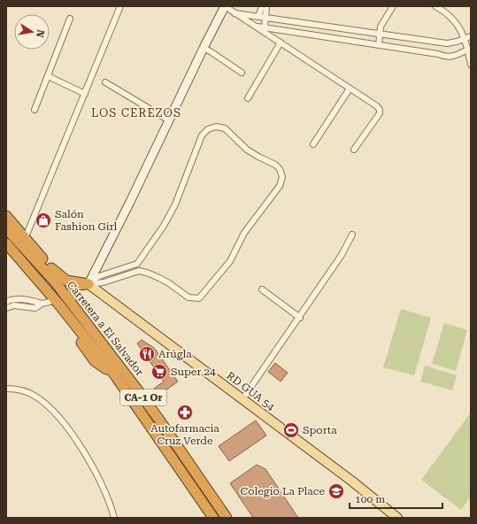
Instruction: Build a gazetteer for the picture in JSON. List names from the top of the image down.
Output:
{
  "streets": {
    "highway": ["Carretera a El Salvador", "CA-1 Or"],
    "main road": ["RD GUA 54"]
  },
  "districts": ["LOS CEREZOS"],
  "places": {
    "shop": ["Salón Fashion Girl"],
    "restaurant": ["Arúgla"],
    "supermarket": ["Super 24"],
    "pharmacy": ["Autofarmacia Cruz Verde"],
    "sports": ["Sporta"],
    "school or university": ["Colegio La Place"]
  },
  "scale_bar": "100 m",
  "north": "right"
}
